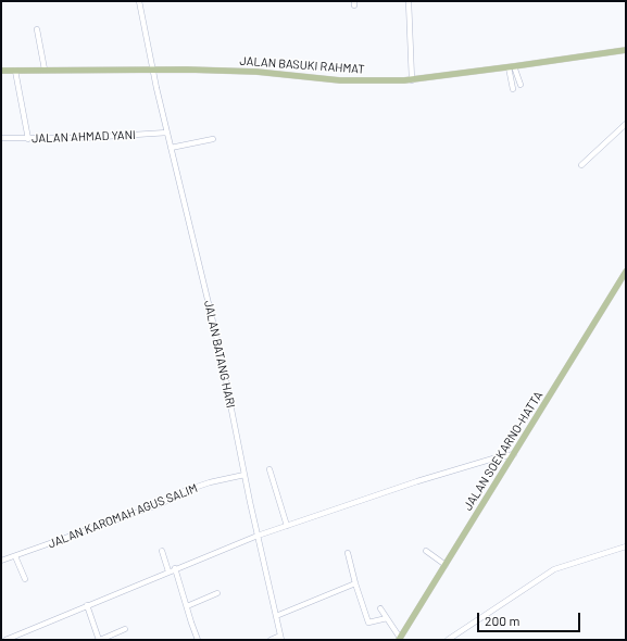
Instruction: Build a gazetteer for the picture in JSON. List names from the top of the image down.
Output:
{
  "streets": {
    "main road": ["JALAN BASUKI RAHMAT", "JALAN SOEKARNO-HATTA"],
    "street": ["JALAN AHMAD YANI", "JALAN BATANG HARI", "JALAN KAROMAH AGUS SALIM"]
  },
  "crossings": [
    ["JALAN BASUKI RAHMAT", "JALAN BATANG HARI"],
    ["JALAN AHMAD YANI", "JALAN BATANG HARI"],
    ["JALAN BATANG HARI", "JALAN KAROMAH AGUS SALIM"]
  ],
  "scale_bar": "200 m"
}
